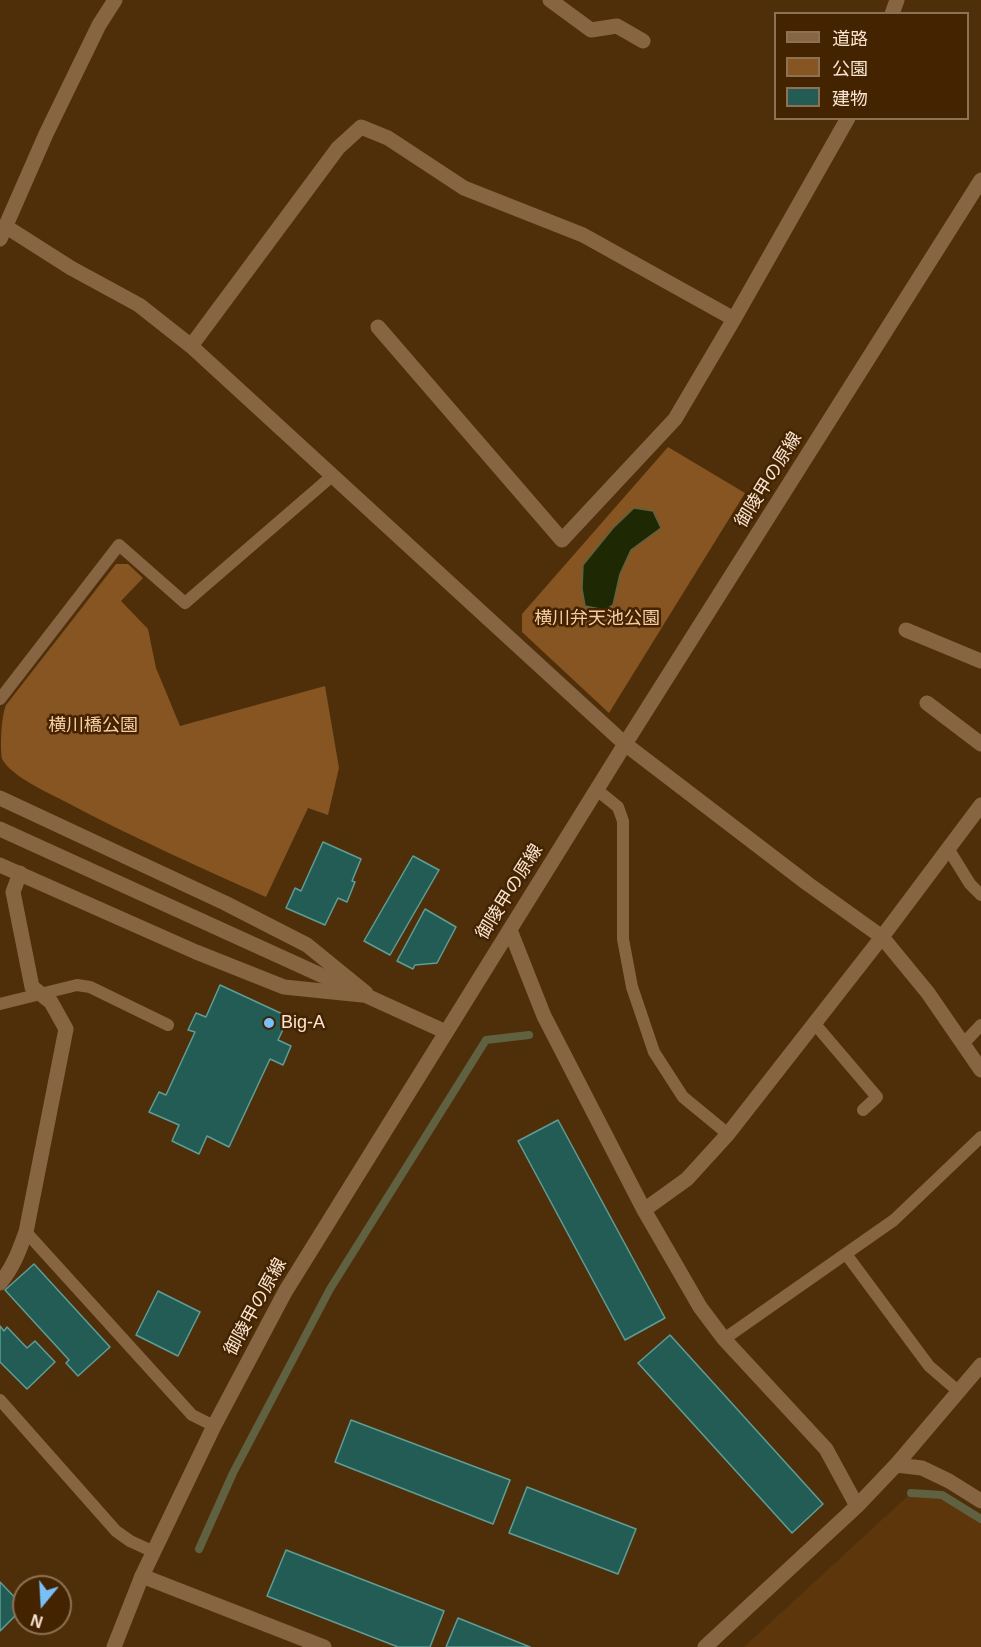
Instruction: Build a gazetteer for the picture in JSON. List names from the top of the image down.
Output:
{
  "streets": {
    "street": ["御陵甲の原線"]
  },
  "parks": ["横川弁天池公園", "横川橋公園"],
  "places": ["Big-A"],
  "legend": ["道路", "公園", "建物"],
  "north": "bottom"
}
